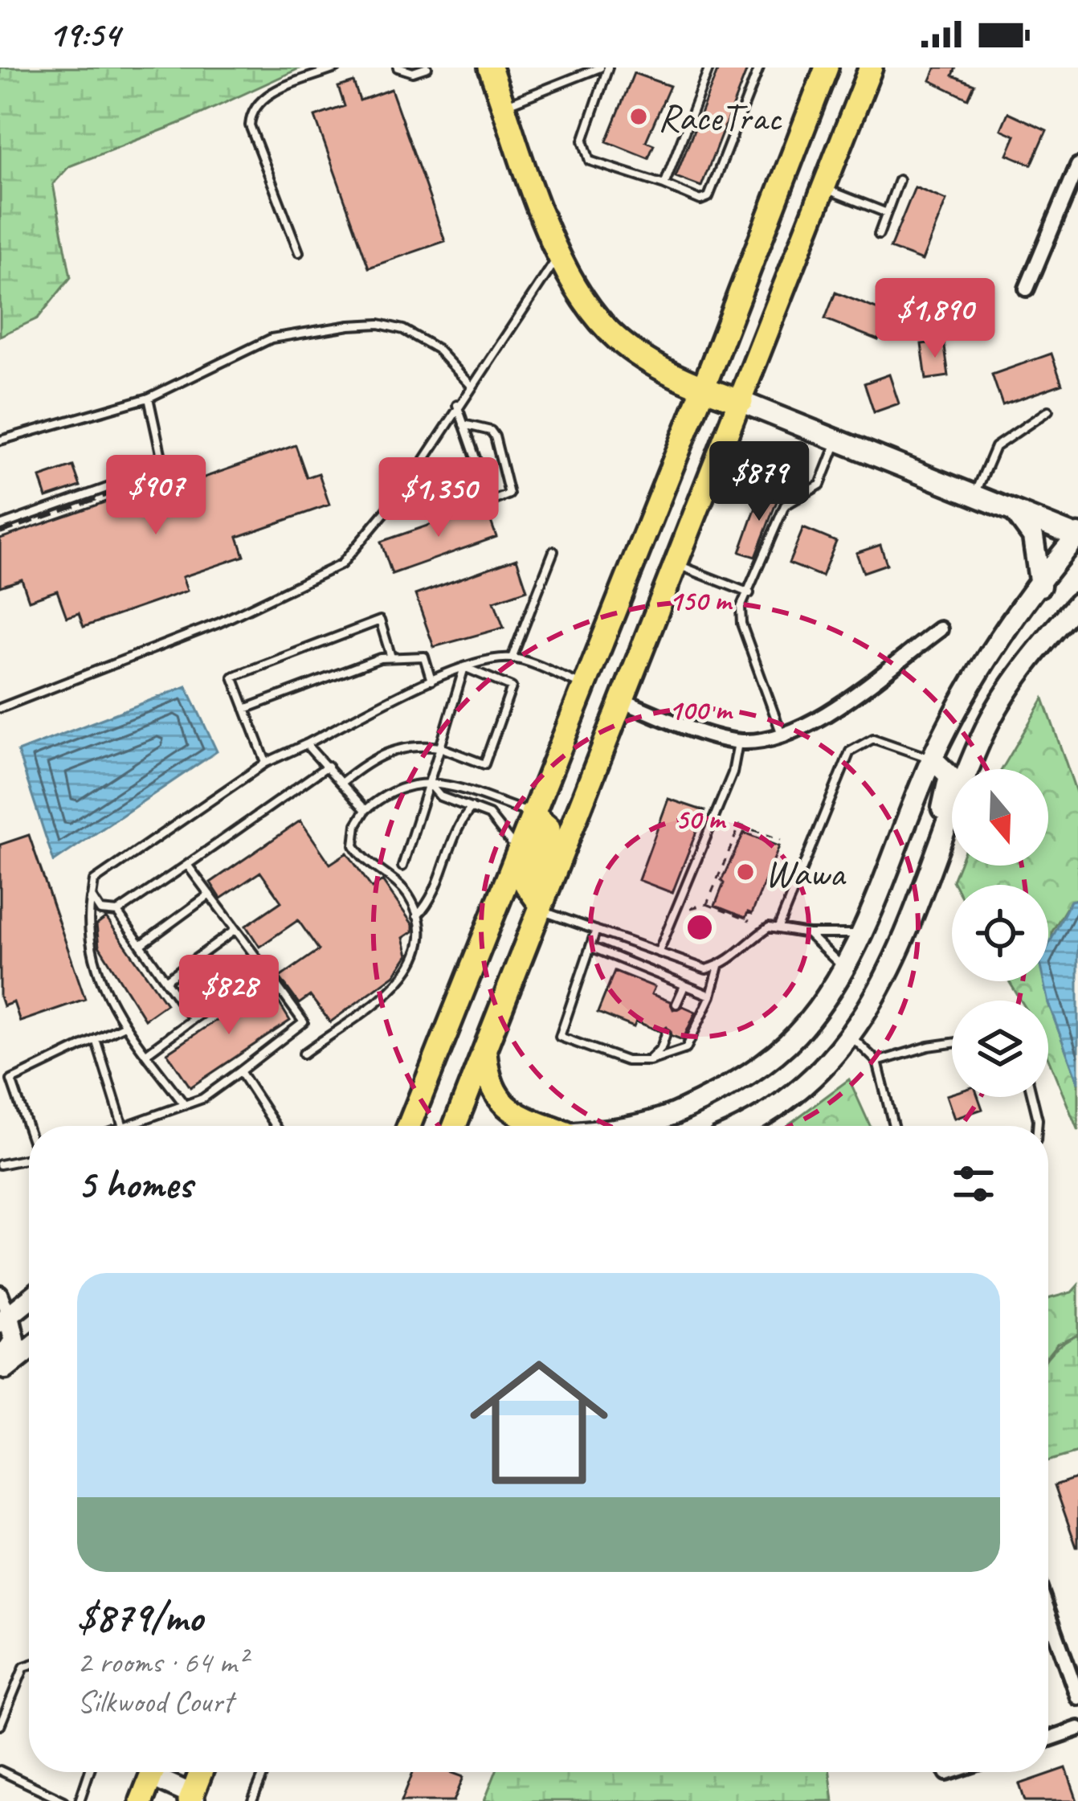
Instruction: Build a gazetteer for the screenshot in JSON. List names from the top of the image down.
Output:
{
  "places": ["RaceTrac", "Wawa"],
  "north": "bottom",
  "page": {
    "status": "19:54",
    "price": [
      "$1,890",
      "$879",
      "$907",
      "$1,350",
      "$828"
    ],
    "heading": "5 homes",
    "list": [
      {
        "name": "$879/mo",
        "note": "2 rooms · 64 m² · Silkwood Court"
      }
    ]
  },
  "rings": ["150 m", "100 m", "50 m"]
}
